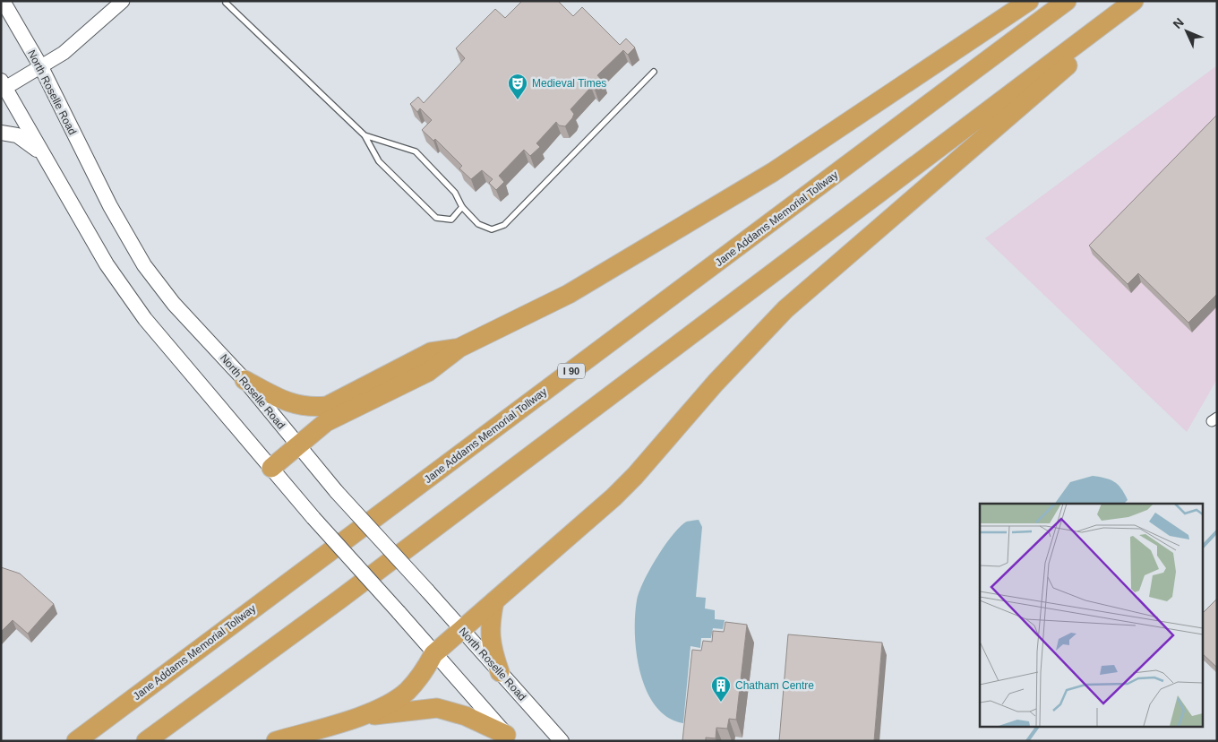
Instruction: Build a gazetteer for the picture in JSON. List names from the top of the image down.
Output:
{
  "streets": {
    "highway": ["Jane Addams Memorial Tollway", "I 90"],
    "main road": ["North Roselle Road"]
  },
  "places": {
    "theatre": ["Medieval Times"],
    "building": ["Chatham Centre"]
  },
  "north": "top left"
}
